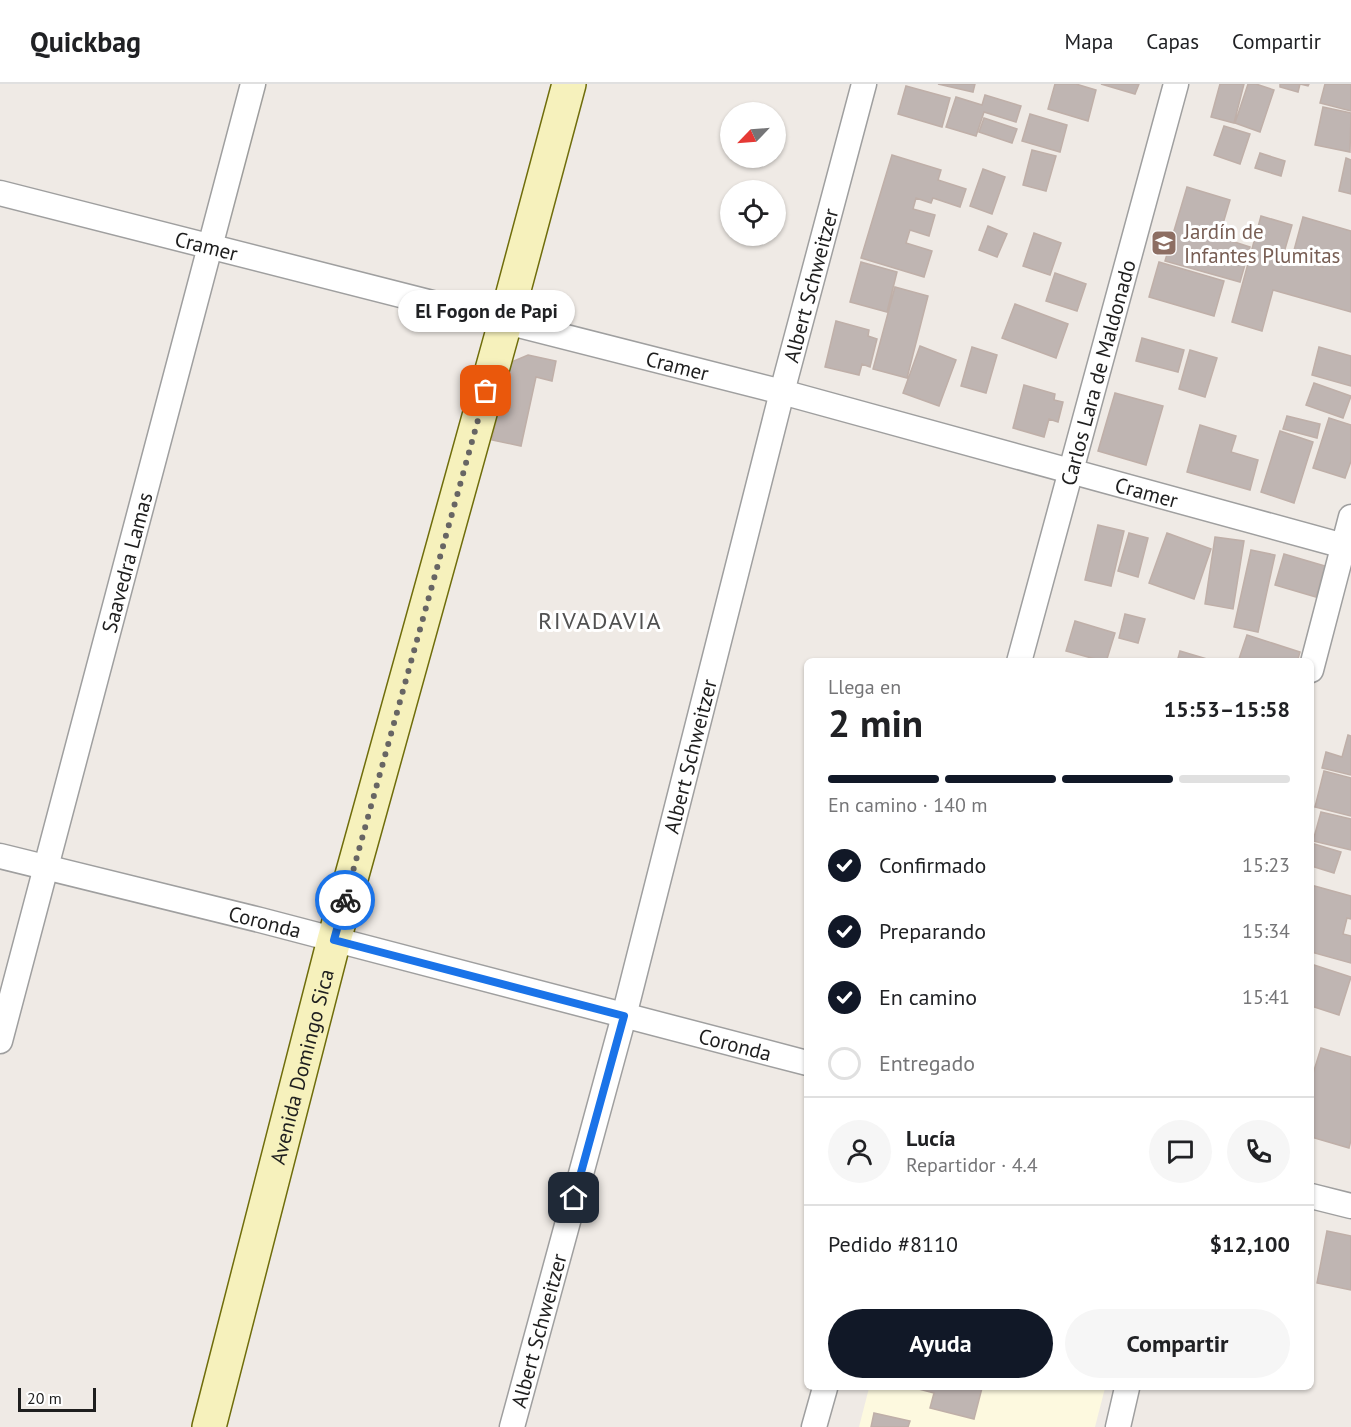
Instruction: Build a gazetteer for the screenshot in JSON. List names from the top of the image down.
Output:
{
  "streets": {
    "street": [
      "Cramer",
      "Albert Schweitzer",
      "Carlos Lara de Maldonado",
      "Saavedra Lamas",
      "Coronda",
      "Avenida Domingo Sica"
    ]
  },
  "crossings": [
    ["Cramer", "Albert Schweitzer"],
    ["Cramer", "Carlos Lara de Maldonado"],
    ["Cramer", "Saavedra Lamas"],
    ["Cramer", "Avenida Domingo Sica"],
    ["Albert Schweitzer", "Coronda"],
    ["Saavedra Lamas", "Coronda"],
    ["Coronda", "Avenida Domingo Sica"]
  ],
  "districts": ["RIVADAVIA"],
  "places": {
    "school or university": ["Jardín de Infantes Plumitas"],
    "other": ["El Fogon de Papi"]
  },
  "scale_bar": "20 m",
  "north": "bottom left",
  "page": {
    "header": "Quickbag",
    "nav": ["Mapa", "Capas", "Compartir"],
    "bubble": "El Fogon de Papi",
    "heading": ["2 min", "Llega en", "15:53–15:58"],
    "panel": [
      "Lucía",
      "Repartidor · 4.4",
      "Pedido #8110",
      "$12,100"
    ],
    "bar": "En camino · 140 m",
    "list": [
      ["Confirmado", "15:23"],
      ["Preparando", "15:34"],
      ["En camino", "15:41"],
      "Entregado"
    ],
    "buttons": ["Ayuda", "Compartir"],
    "scale": "20 m"
  }
}
